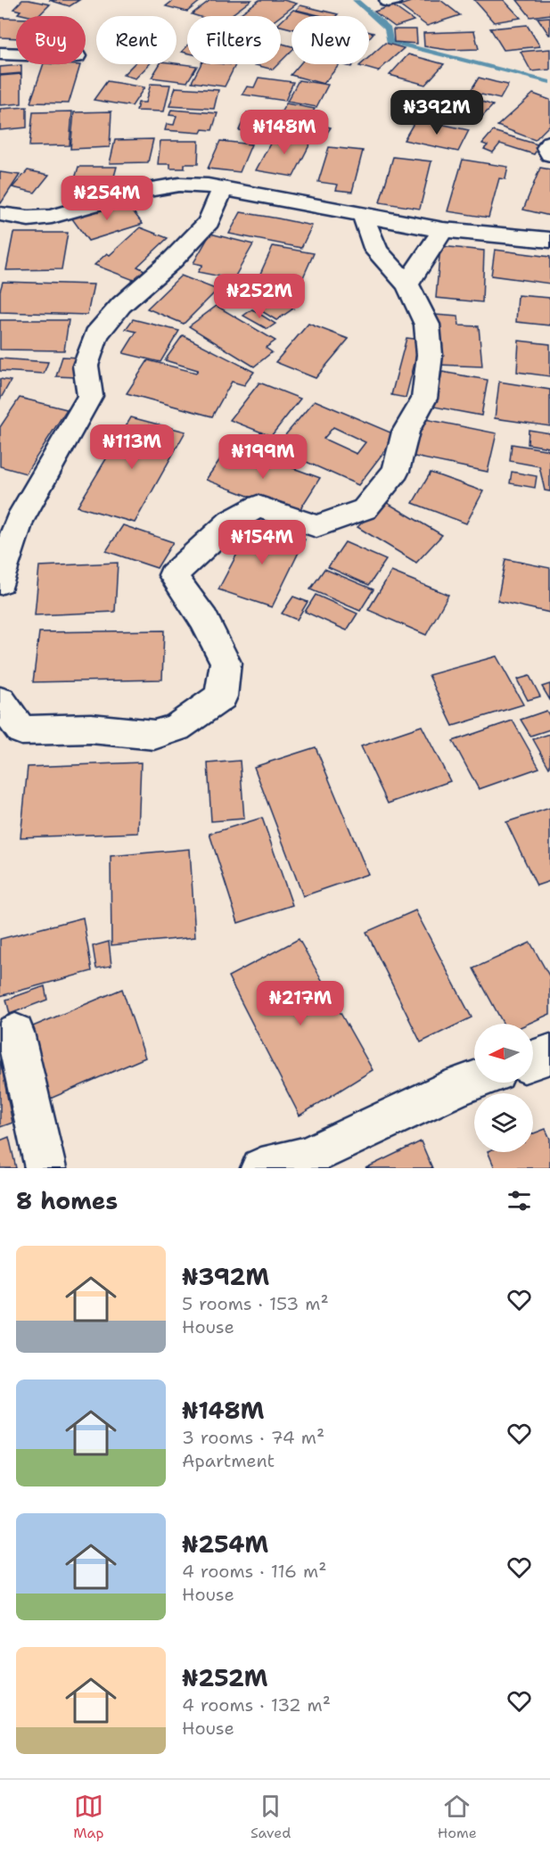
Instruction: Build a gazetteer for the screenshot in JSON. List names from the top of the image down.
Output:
{
  "north": "left",
  "page": {
    "chip": [
      "Buy",
      "Rent",
      "Filters",
      "New"
    ],
    "price": [
      "₦392M",
      "₦148M",
      "₦254M",
      "₦252M",
      "₦113M",
      "₦199M",
      "₦154M",
      "₦217M"
    ],
    "heading": "8 homes",
    "list": [
      {
        "name": "₦392M",
        "note": "5 rooms · 153 m² · House"
      },
      {
        "name": "₦148M",
        "note": "3 rooms · 74 m² · Apartment"
      },
      {
        "name": "₦254M",
        "note": "4 rooms · 116 m² · House"
      },
      {
        "name": "₦252M",
        "note": "4 rooms · 132 m² · House"
      }
    ],
    "tabs": ["Map", "Saved", "Home"]
  }
}
